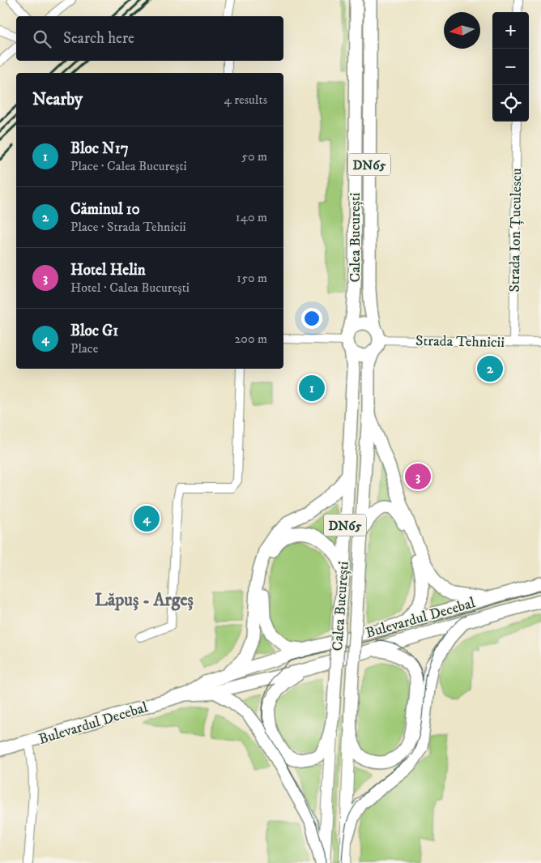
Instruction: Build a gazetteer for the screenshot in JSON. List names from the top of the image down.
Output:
{
  "streets": {
    "main road": ["DN65", "Calea București", "Bulevardul Decebal"],
    "street": ["Strada Ion Țuculescu", "Strada Tehnicii"]
  },
  "crossings": [
    ["Strada Ion Țuculescu", "Strada Tehnicii"],
    ["Calea București", "Strada Tehnicii"]
  ],
  "districts": ["Lăpuș - Argeș"],
  "north": "left",
  "page": {
    "map_buttons": ["+", "−"],
    "search": "Search here",
    "heading": ["Nearby", "4 results"],
    "list": [
      {
        "mark": "1",
        "name": "Bloc N17",
        "note": "Place · Calea București",
        "value": "50 m"
      },
      {
        "mark": "2",
        "name": "Căminul 10",
        "note": "Place · Strada Tehnicii",
        "value": "140 m"
      },
      {
        "mark": "3",
        "name": "Hotel Helin",
        "note": "Hotel · Calea București",
        "value": "150 m"
      },
      {
        "mark": "4",
        "name": "Bloc G1",
        "note": "Place",
        "value": "200 m"
      }
    ],
    "pins": [
      "2",
      "1",
      "3",
      "4"
    ]
  }
}
